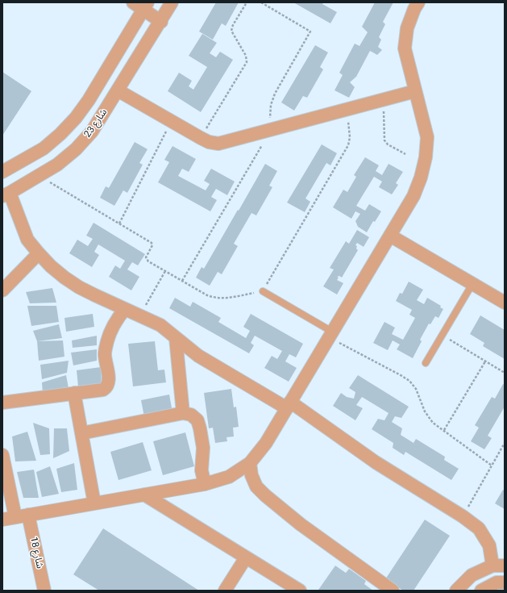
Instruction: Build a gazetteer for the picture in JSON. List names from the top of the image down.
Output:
{
  "streets": {
    "street": ["شارع 23", "شارع 18"]
  }
}
